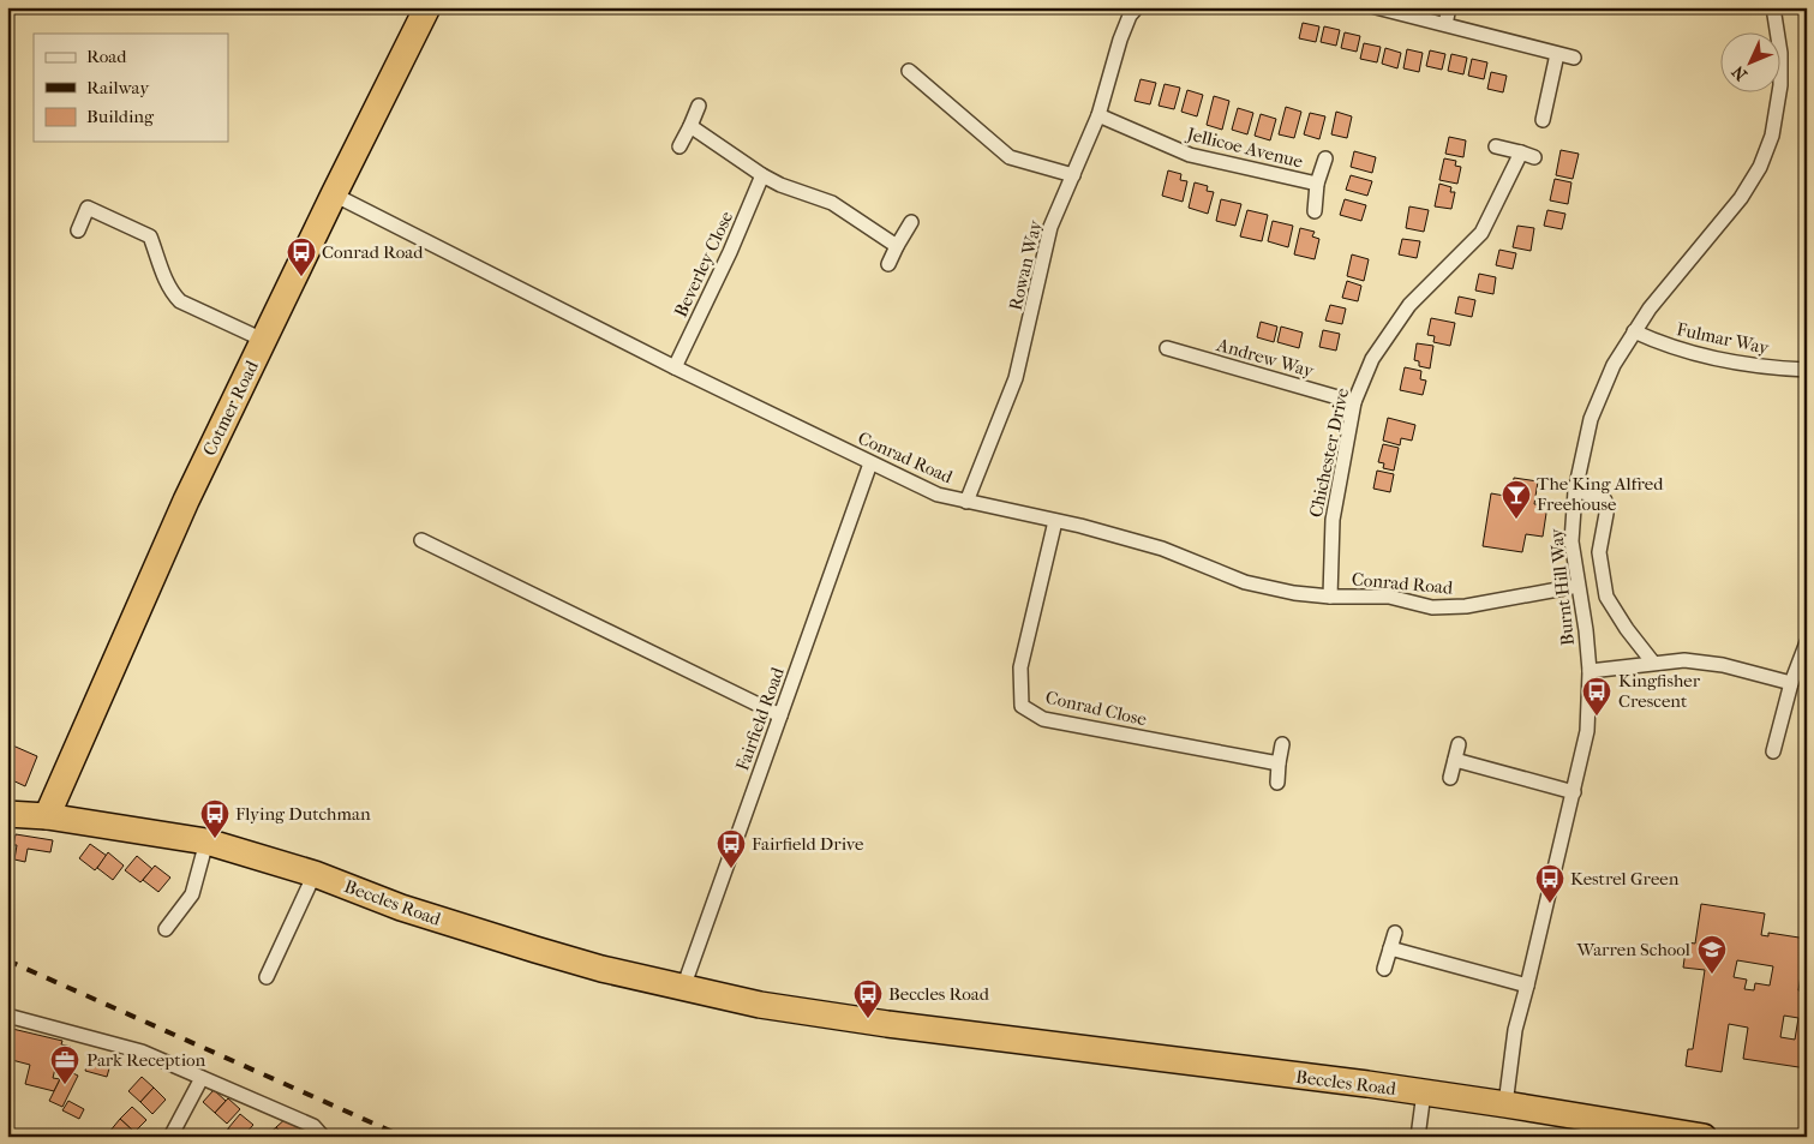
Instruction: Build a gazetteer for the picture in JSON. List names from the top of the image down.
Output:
{
  "streets": {
    "highway": ["Cotmer Road", "Beccles Road"],
    "street": [
      "Jellicoe Avenue",
      "Beverley Close",
      "Rowan Way",
      "Fulmar Way",
      "Andrew Way",
      "Chichester Drive",
      "Conrad Road",
      "Burnt Hill Way",
      "Conrad Close",
      "Fairfield Road"
    ]
  },
  "crossings": [
    ["Jellicoe Avenue", "Rowan Way"],
    ["Beverley Close", "Conrad Road"],
    ["Rowan Way", "Conrad Road"],
    ["Fulmar Way", "Burnt Hill Way"],
    ["Andrew Way", "Chichester Drive"],
    ["Cotmer Road", "Conrad Road"],
    ["Cotmer Road", "Beccles Road"],
    ["Chichester Drive", "Conrad Road"],
    ["Conrad Road", "Burnt Hill Way"],
    ["Conrad Road", "Conrad Close"],
    ["Conrad Road", "Fairfield Road"],
    ["Burnt Hill Way", "Beccles Road"],
    ["Fairfield Road", "Beccles Road"]
  ],
  "places": {
    "bus stop": [
      "Conrad Road",
      "Kingfisher Crescent",
      "Flying Dutchman",
      "Fairfield Drive",
      "Kestrel Green",
      "Beccles Road"
    ],
    "bar": ["The King Alfred Freehouse"],
    "school or university": ["Warren School"],
    "office": ["Park Reception"]
  },
  "legend": ["Road", "Railway", "Building"],
  "north": "bottom left"
}
